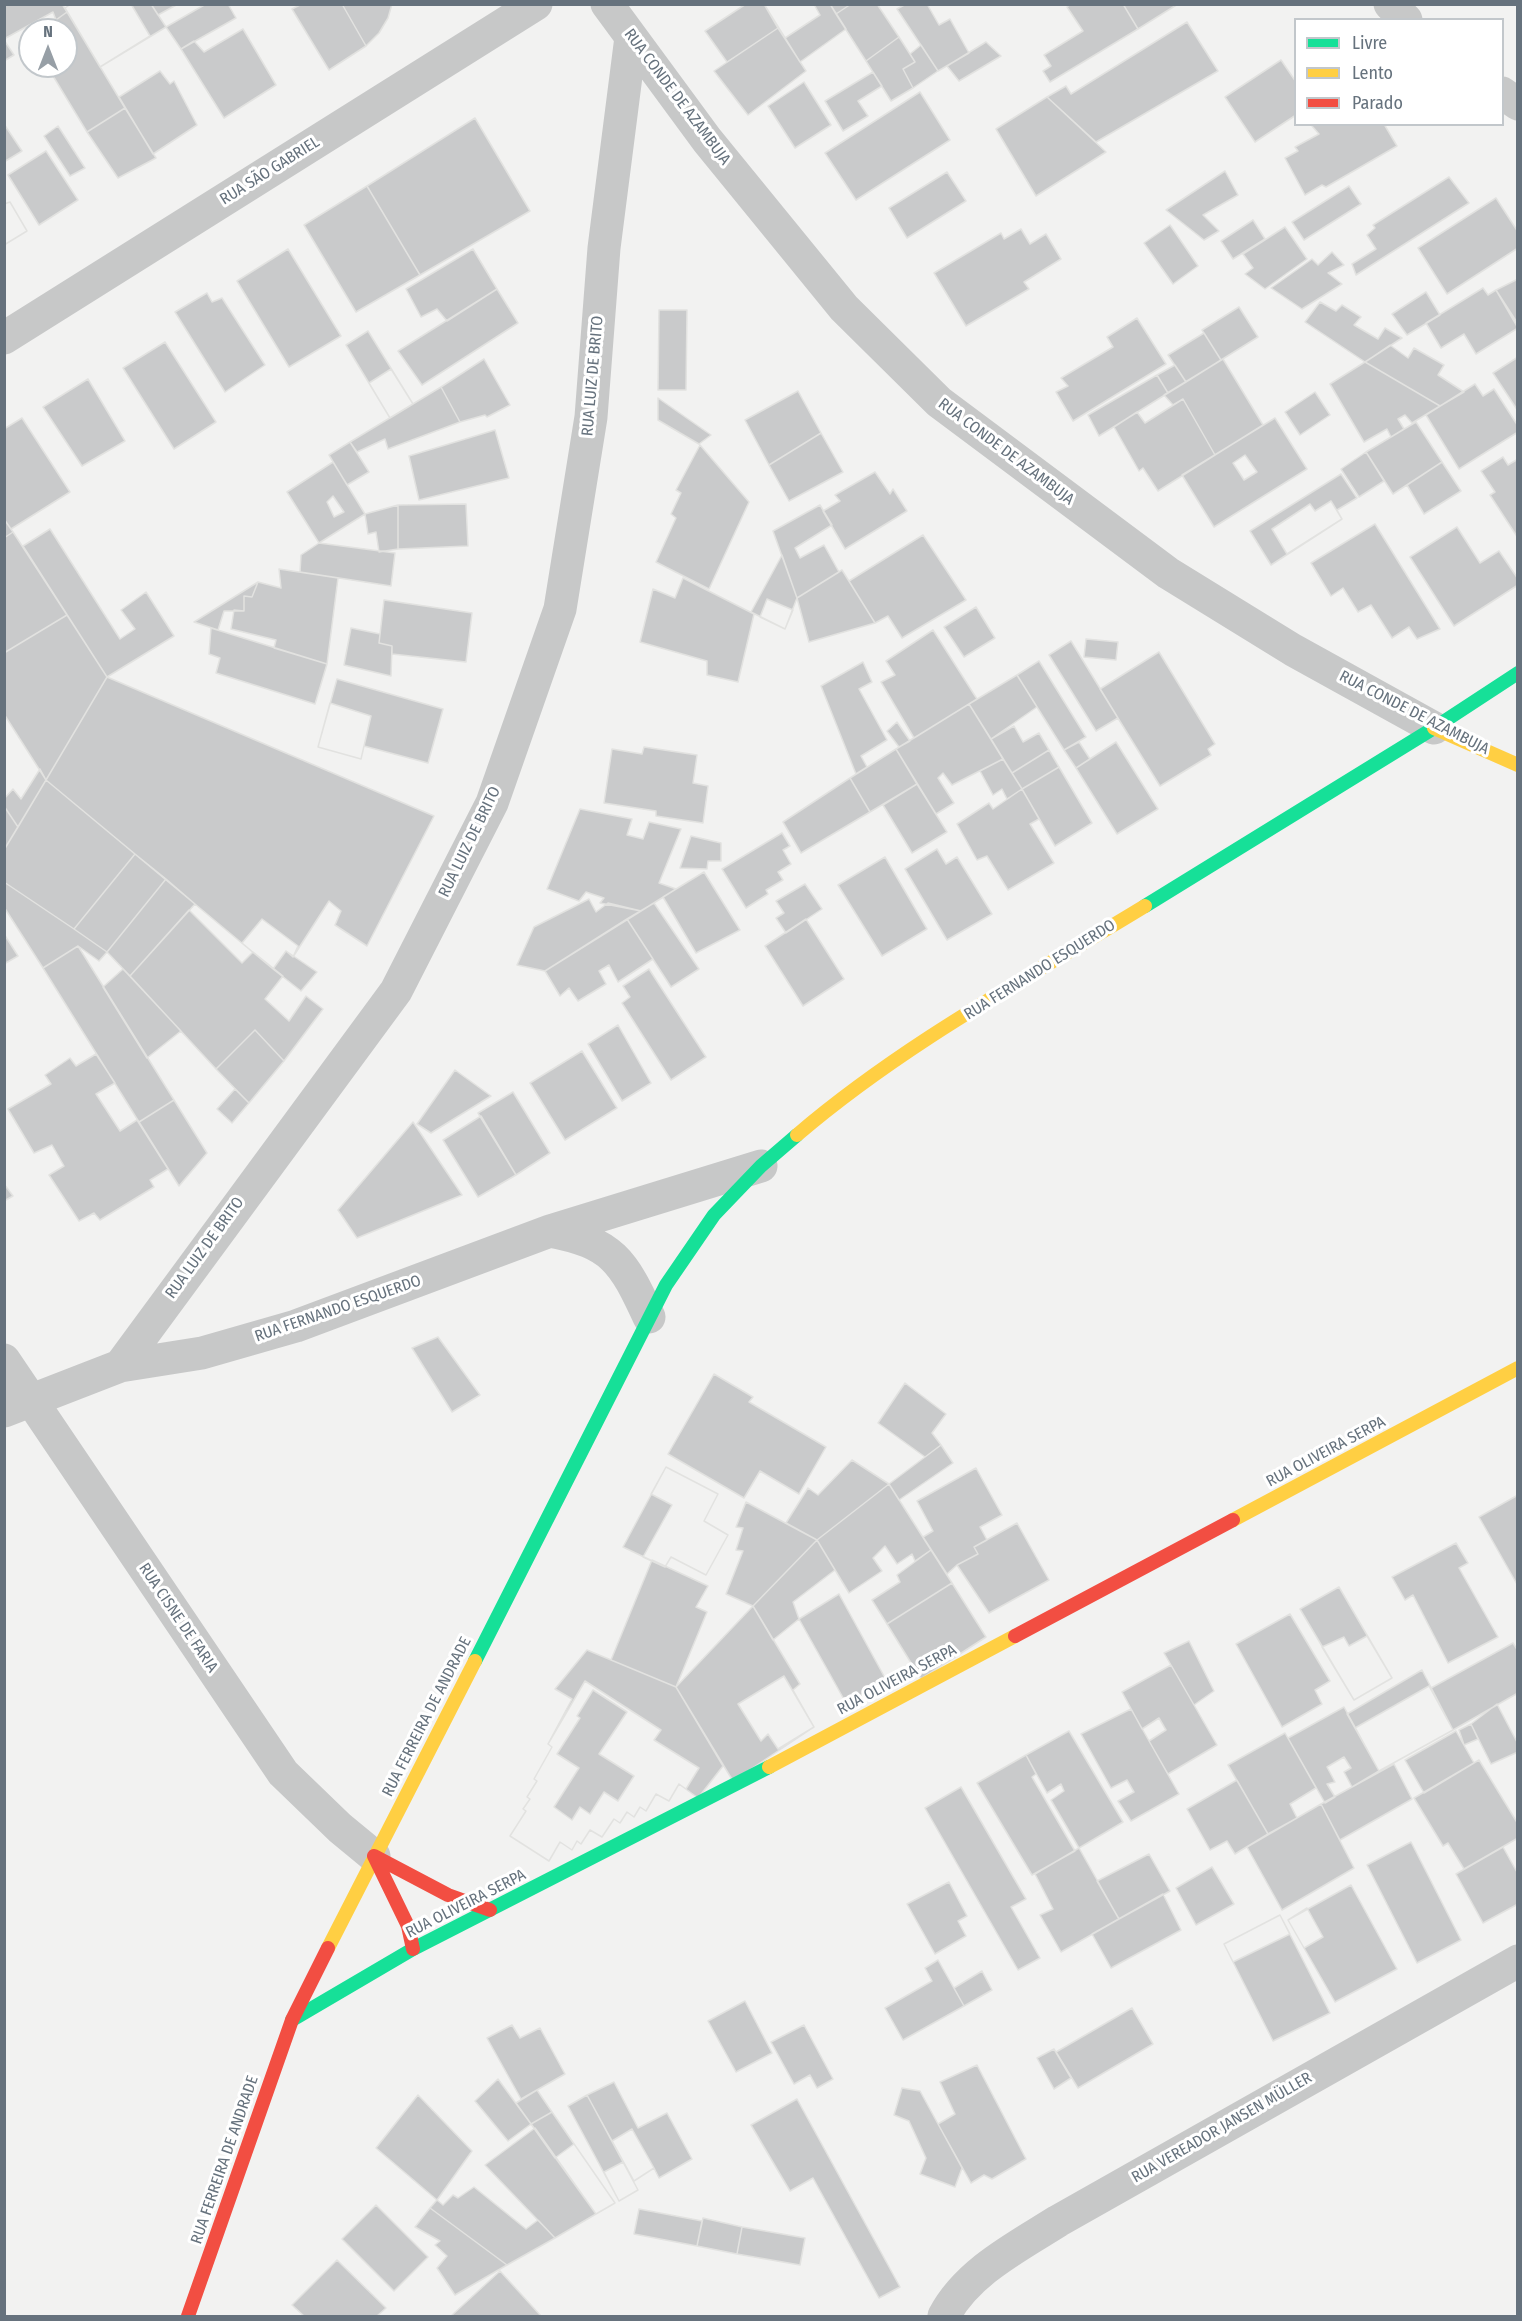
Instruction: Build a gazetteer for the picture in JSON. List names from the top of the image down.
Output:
{
  "streets": {
    "street": [
      "RUA CONDE DE AZAMBUJA",
      "RUA SÃO GABRIEL",
      "RUA LUIZ DE BRITO",
      "RUA FERNANDO ESQUERDO",
      "RUA OLIVEIRA SERPA",
      "RUA CISNE DE FARIA",
      "RUA FERREIRA DE ANDRADE",
      "RUA VEREADOR JANSEN MÜLLER"
    ]
  },
  "crossings": [
    ["RUA CONDE DE AZAMBUJA", "RUA LUIZ DE BRITO"],
    ["RUA CONDE DE AZAMBUJA", "RUA FERNANDO ESQUERDO"],
    ["RUA LUIZ DE BRITO", "RUA FERNANDO ESQUERDO"],
    ["RUA FERNANDO ESQUERDO", "RUA FERREIRA DE ANDRADE"],
    ["RUA OLIVEIRA SERPA", "RUA FERREIRA DE ANDRADE"],
    ["RUA CISNE DE FARIA", "RUA FERREIRA DE ANDRADE"]
  ],
  "legend": ["Livre", "Lento", "Parado"],
  "north": "top"
}
